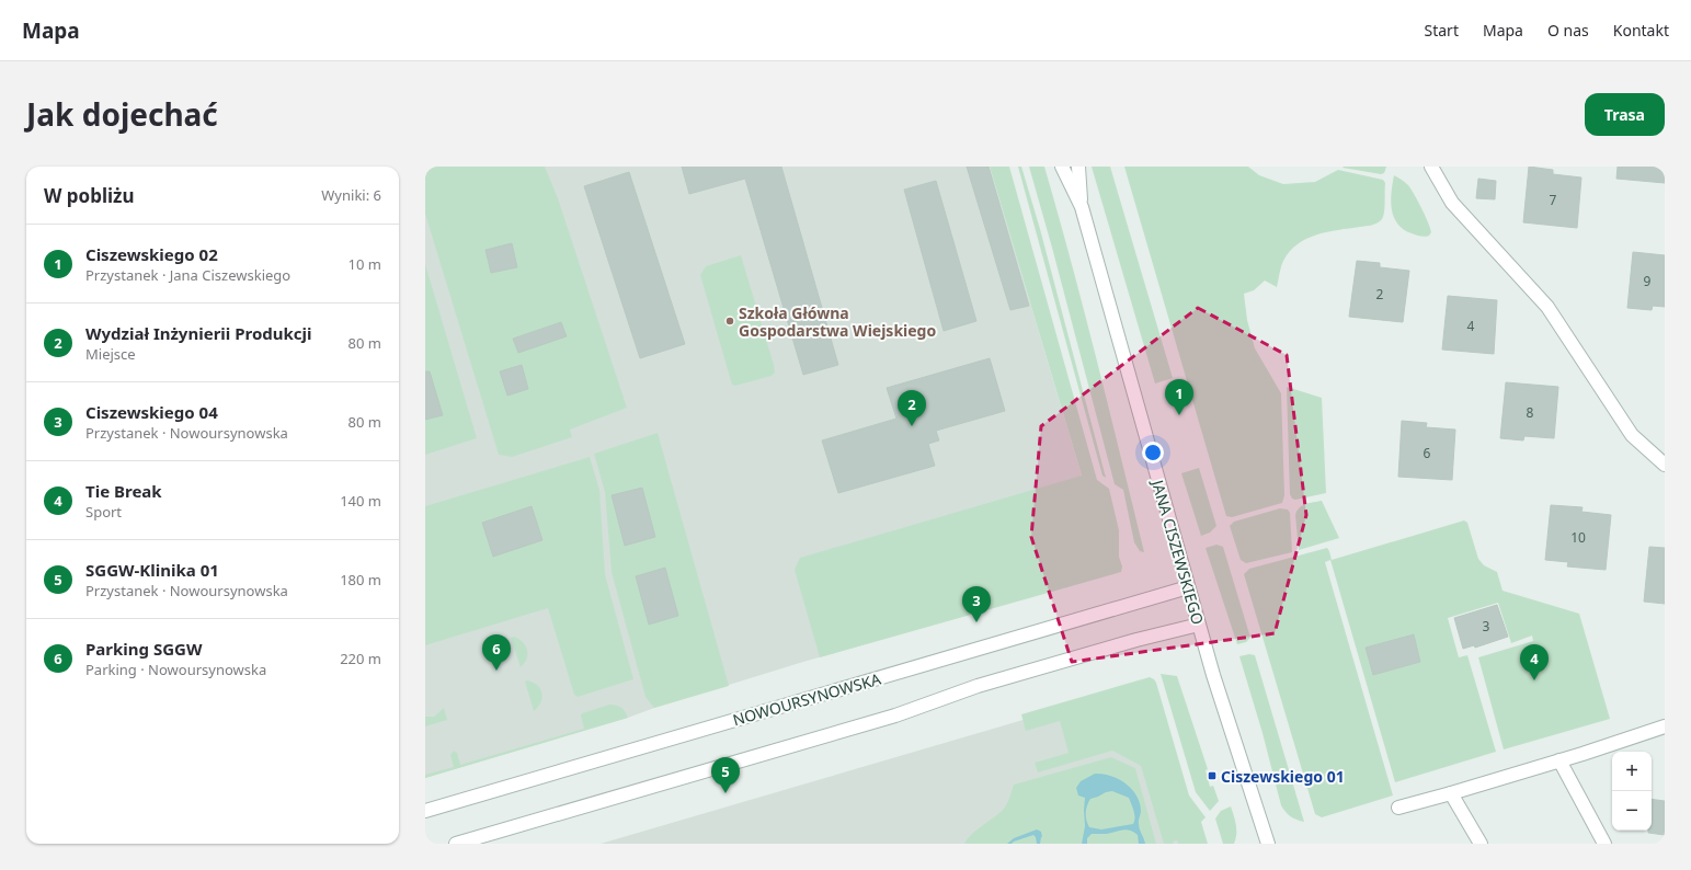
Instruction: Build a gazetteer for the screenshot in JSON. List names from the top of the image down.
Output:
{
  "streets": {
    "street": ["JANA CISZEWSKIEGO", "NOWOURSYNOWSKA"]
  },
  "crossings": [
    ["JANA CISZEWSKIEGO", "NOWOURSYNOWSKA"]
  ],
  "places": {
    "other": ["Szkoła Główna Gospodarstwa Wiejskiego"],
    "transit": ["Ciszewskiego 01"]
  },
  "house_numbers": [
    "7",
    "9",
    "2",
    "4",
    "8",
    "6",
    "10",
    "3"
  ],
  "page": {
    "header": "Mapa",
    "nav": [
      "Start",
      "Mapa",
      "O nas",
      "Kontakt"
    ],
    "title": "Jak dojechać",
    "buttons": "Trasa",
    "heading": ["W pobliżu", "Wyniki: 6"],
    "list": [
      {
        "mark": "1",
        "name": "Ciszewskiego 02",
        "note": "Przystanek · Jana Ciszewskiego",
        "value": "10 m"
      },
      {
        "mark": "2",
        "name": "Wydział Inżynierii Produkcji",
        "note": "Miejsce",
        "value": "80 m"
      },
      {
        "mark": "3",
        "name": "Ciszewskiego 04",
        "note": "Przystanek · Nowoursynowska",
        "value": "80 m"
      },
      {
        "mark": "4",
        "name": "Tie Break",
        "note": "Sport",
        "value": "140 m"
      },
      {
        "mark": "5",
        "name": "SGGW-Klinika 01",
        "note": "Przystanek · Nowoursynowska",
        "value": "180 m"
      },
      {
        "mark": "6",
        "name": "Parking SGGW",
        "note": "Parking · Nowoursynowska",
        "value": "220 m"
      }
    ],
    "pins": [
      "1",
      "2",
      "3",
      "6",
      "4",
      "5"
    ],
    "map_buttons": ["+", "−"]
  }
}
